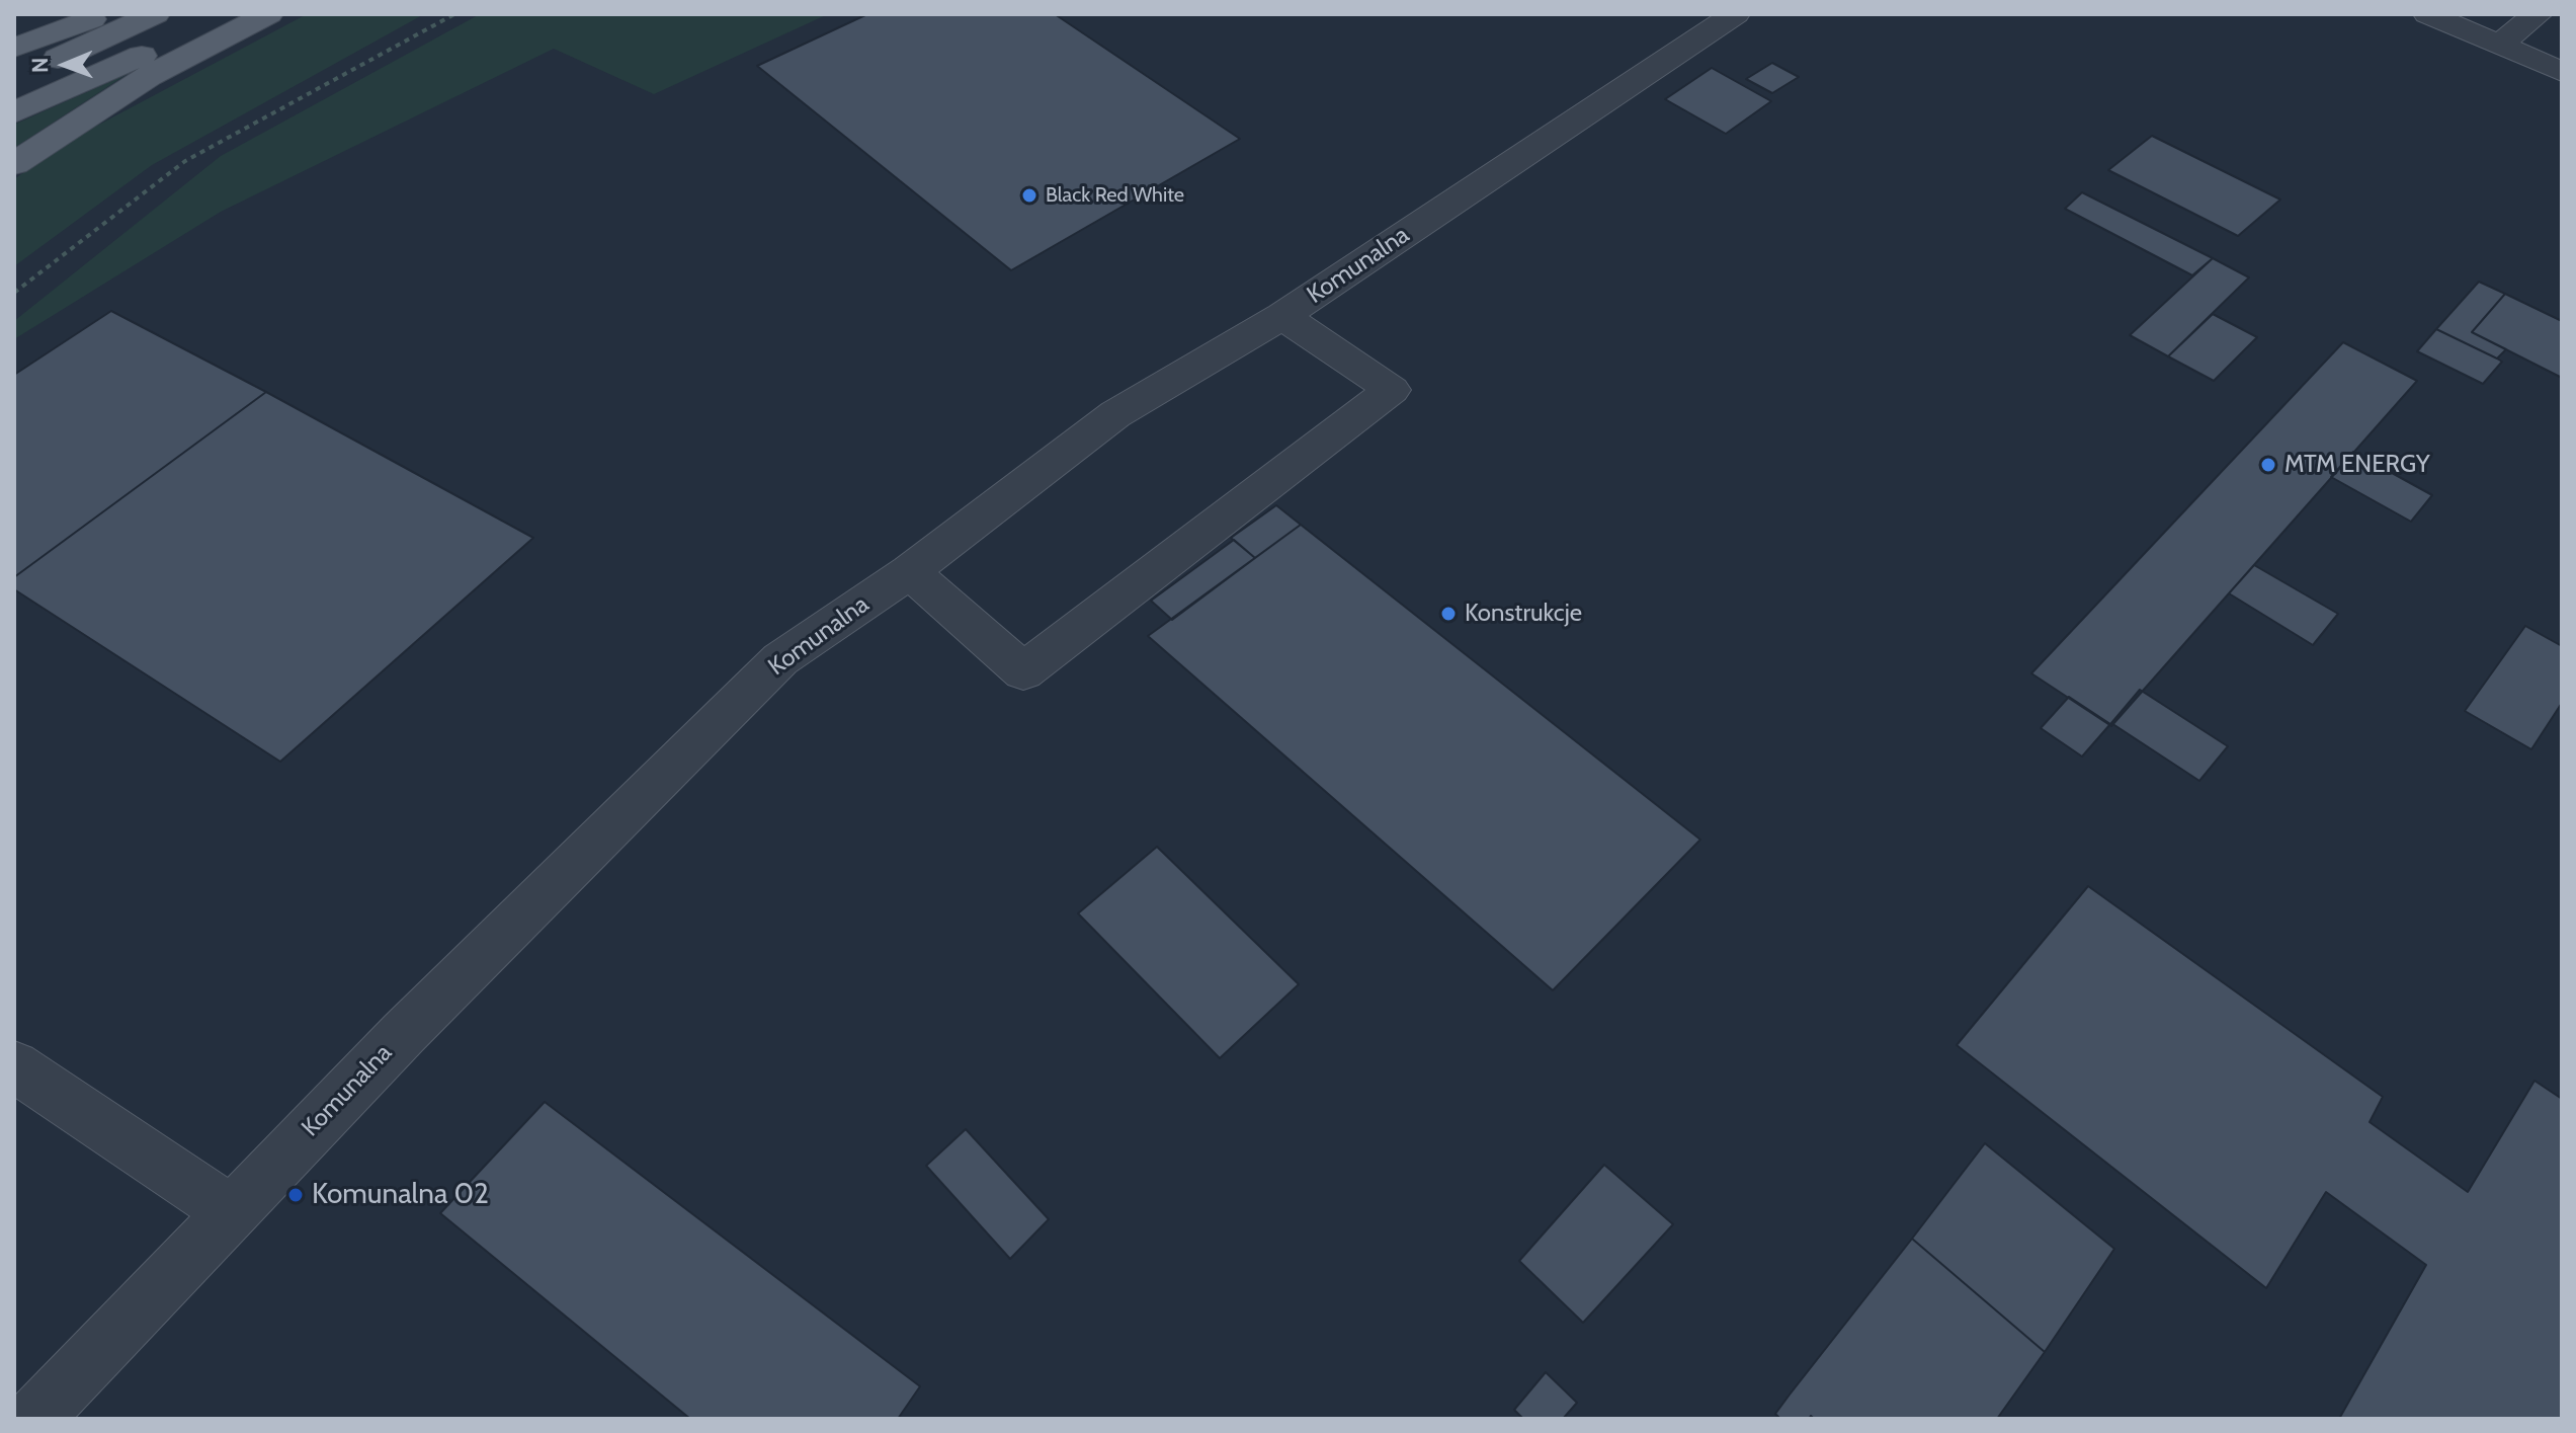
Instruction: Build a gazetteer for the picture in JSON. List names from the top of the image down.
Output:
{
  "streets": {
    "street": ["Komunalna"]
  },
  "places": [
    "Black Red White",
    "MTM ENERGY",
    "Konstrukcje",
    "Komunalna 02"
  ],
  "north": "left"
}
